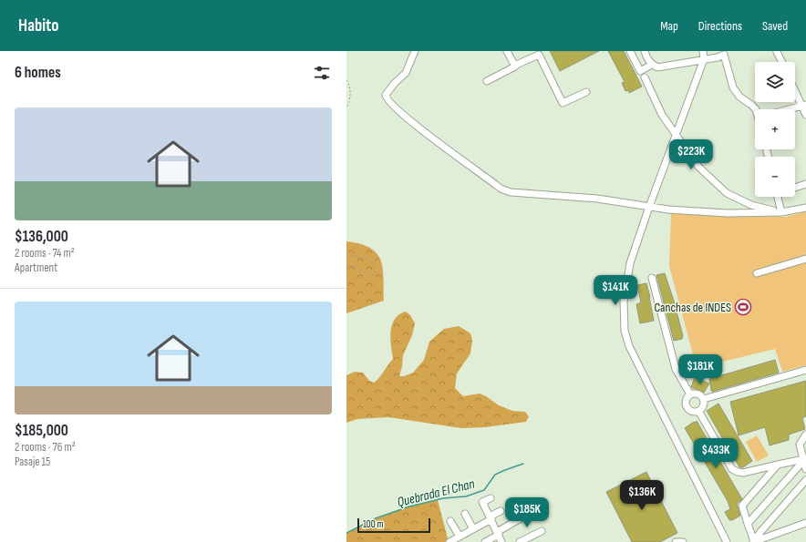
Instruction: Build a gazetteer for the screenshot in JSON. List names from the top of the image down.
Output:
{
  "water": ["Quebrada El Chan"],
  "places": {
    "sports": ["Canchas de INDES"]
  },
  "scale_bar": "100 m",
  "page": {
    "header": "Habito",
    "nav": ["Map", "Directions", "Saved"],
    "heading": "6 homes",
    "map_buttons": ["+", "−"],
    "list": [
      {
        "name": "$136,000",
        "note": "2 rooms · 74 m² · Apartment"
      },
      {
        "name": "$185,000",
        "note": "2 rooms · 76 m² · Pasaje 15"
      }
    ],
    "price": [
      "$223K",
      "$141K",
      "$181K",
      "$433K",
      "$136K",
      "$185K"
    ],
    "scale": "100 m"
  }
}
